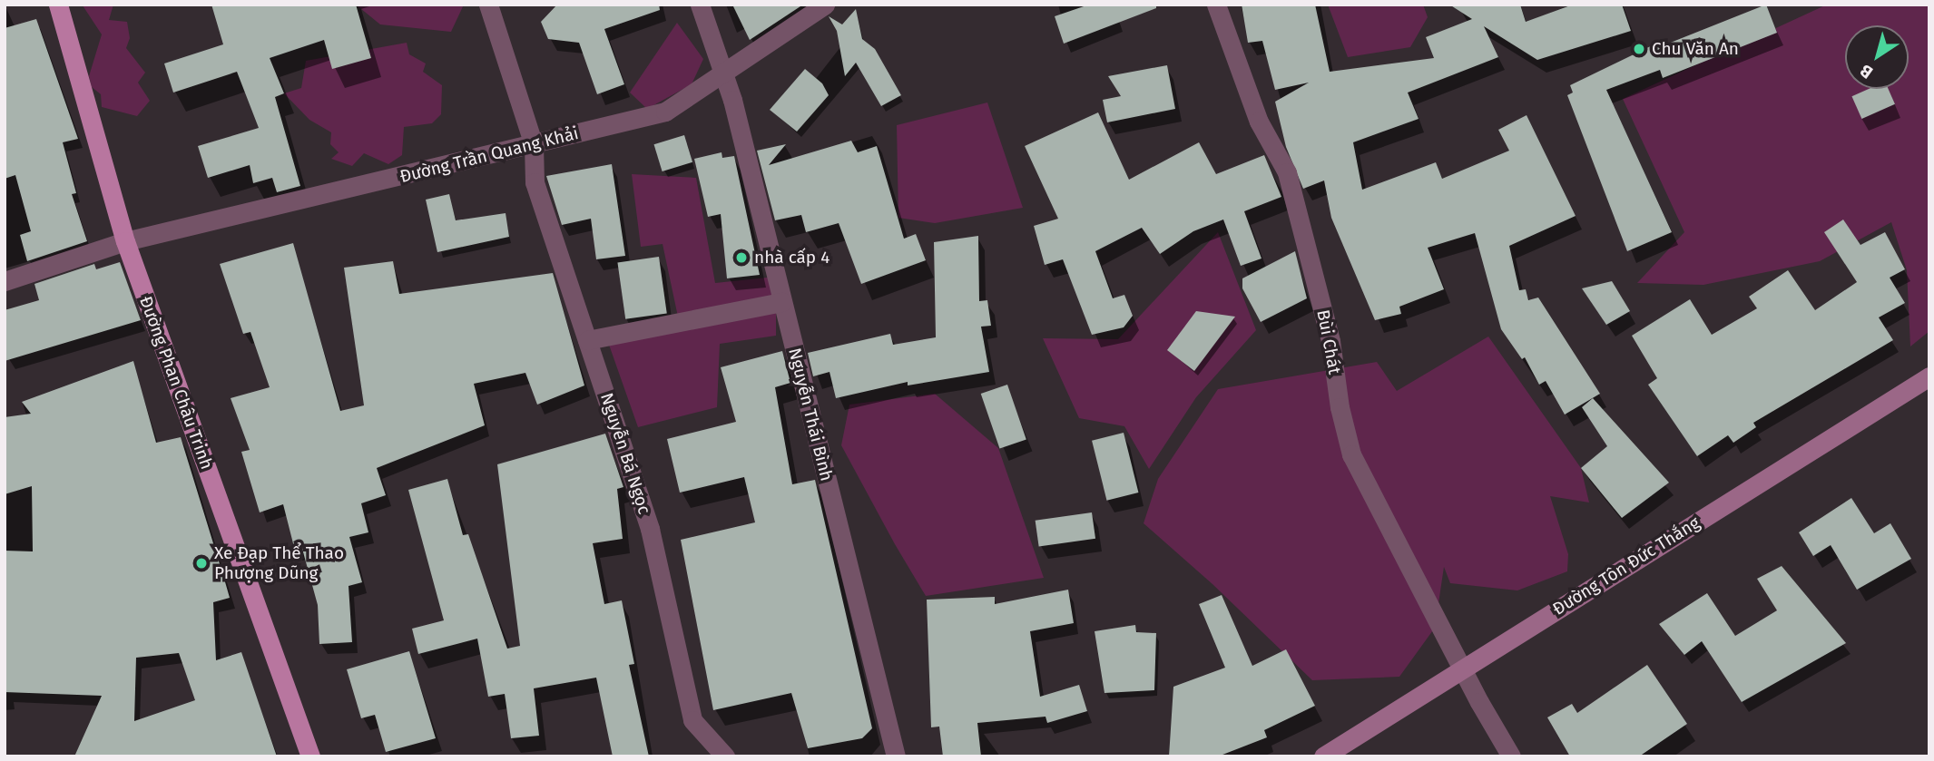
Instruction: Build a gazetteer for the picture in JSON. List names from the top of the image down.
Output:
{
  "streets": {
    "main road": ["Đường Phan Châu Trinh"],
    "street": [
      "Đường Trần Quang Khải",
      "Bùi Chát",
      "Nguyễn Thái Bình",
      "Nguyễn Bá Ngọc",
      "Đường Tôn Đức Thắng"
    ]
  },
  "crossings": [
    ["Đường Trần Quang Khải", "Đường Phan Châu Trinh"],
    ["Đường Trần Quang Khải", "Nguyễn Thái Bình"],
    ["Đường Trần Quang Khải", "Nguyễn Bá Ngọc"],
    ["Bùi Chát", "Đường Tôn Đức Thắng"]
  ],
  "places": ["Chu Văn An", "nhà cấp 4", "Xe Đạp Thể Thao Phượng Dũng"],
  "north": "bottom left"
}
